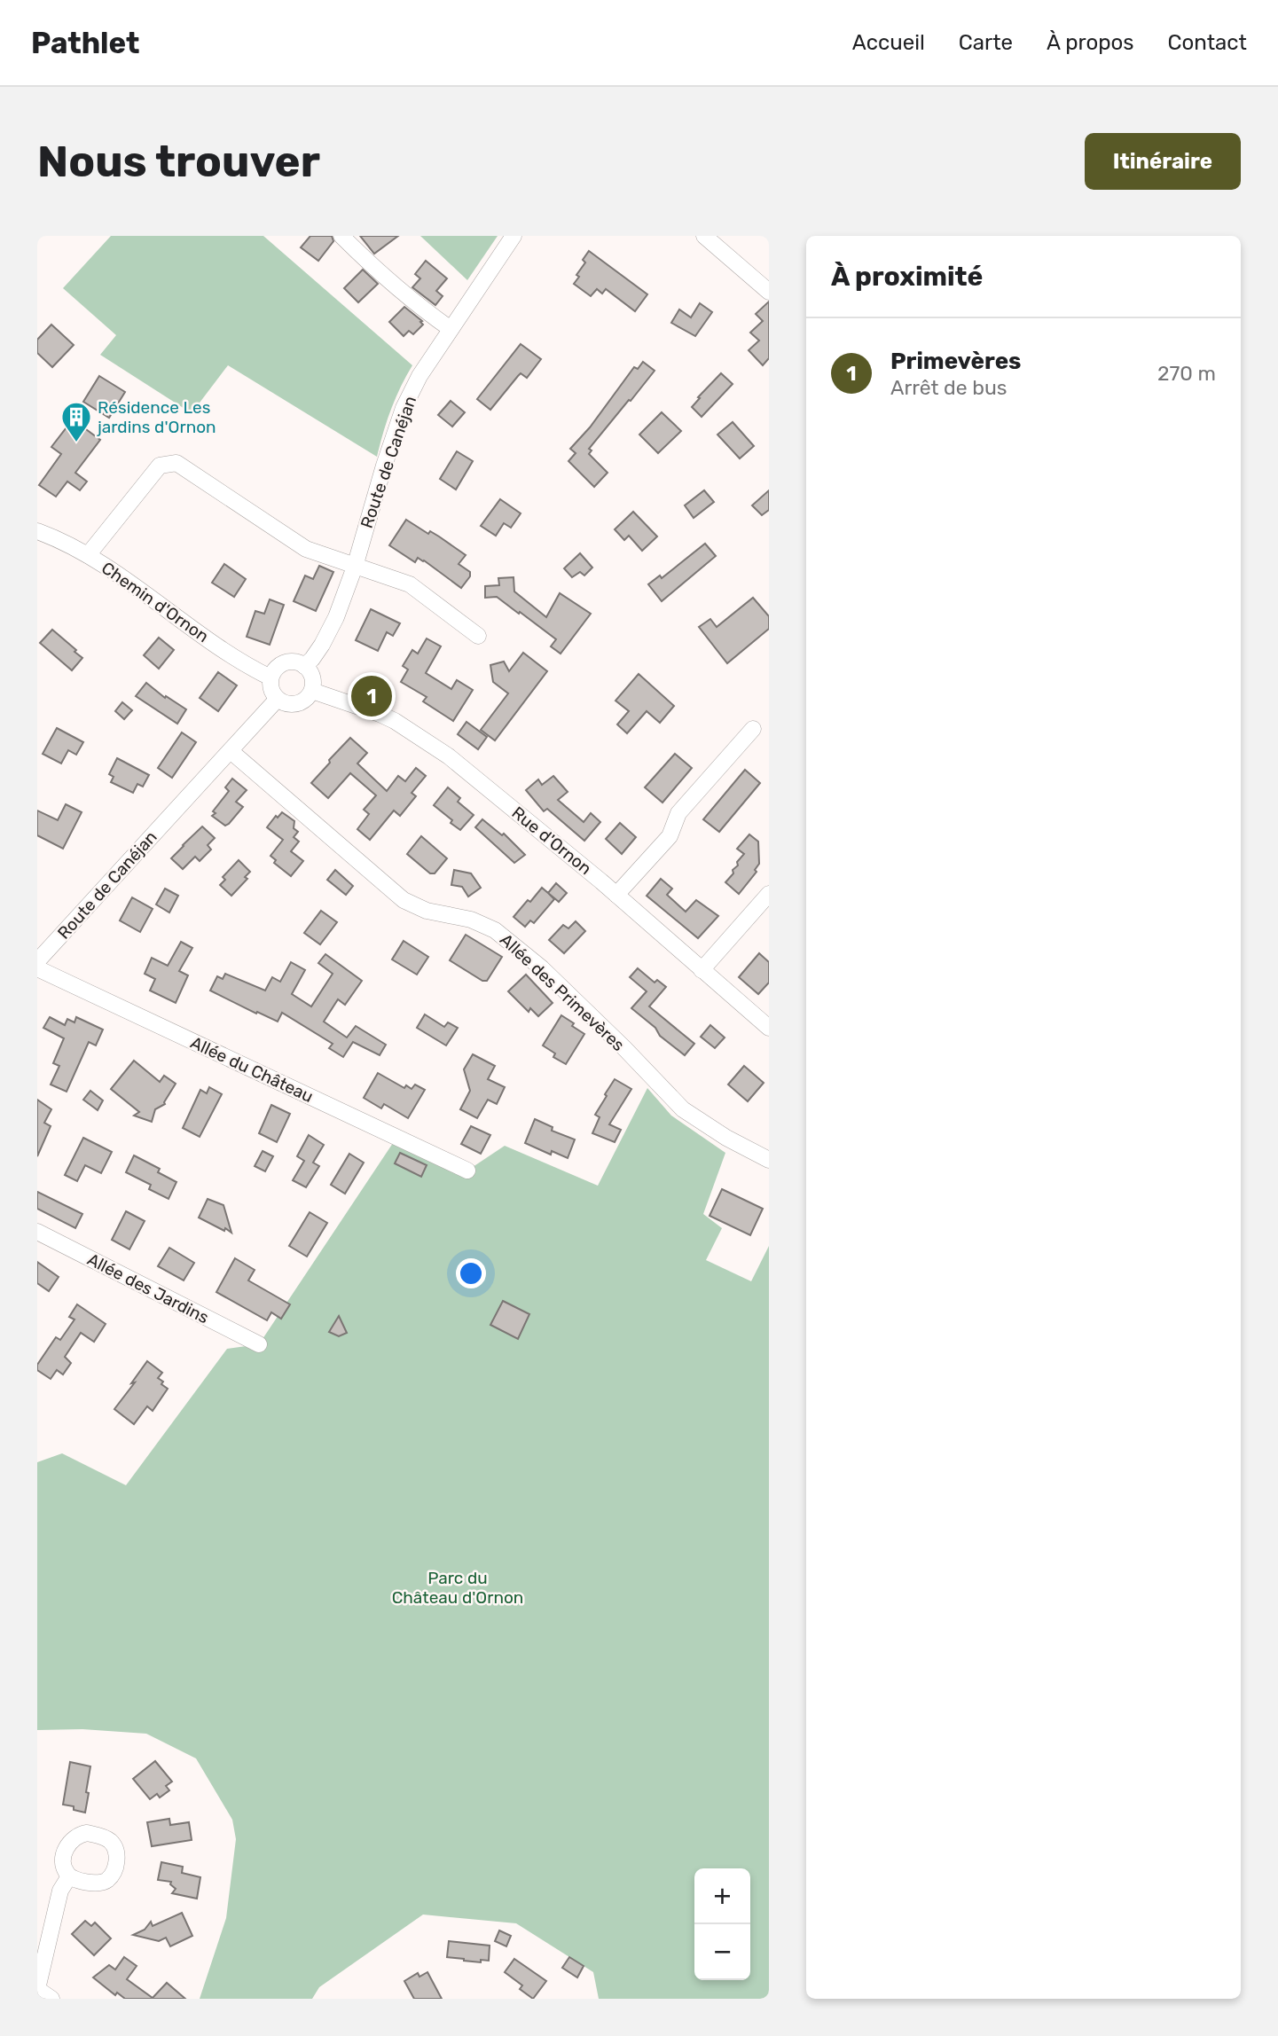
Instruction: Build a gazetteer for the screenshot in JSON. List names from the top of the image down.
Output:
{
  "streets": {
    "street": [
      "Route de Canéjan",
      "Chemin d'Ornon",
      "Rue d'Ornon",
      "Allée des Primevères",
      "Allée du Château",
      "Allée des Jardins"
    ]
  },
  "crossings": [
    ["Route de Canéjan", "Chemin d'Ornon"],
    ["Route de Canéjan", "Rue d'Ornon"],
    ["Route de Canéjan", "Allée des Primevères"],
    ["Chemin d'Ornon", "Rue d'Ornon"]
  ],
  "parks": ["Parc du Château d'Ornon"],
  "places": {
    "building": ["Résidence Les jardins d'Ornon"]
  },
  "page": {
    "header": "Pathlet",
    "nav": [
      "Accueil",
      "Carte",
      "À propos",
      "Contact"
    ],
    "buttons": "Itinéraire",
    "title": "Nous trouver",
    "heading": "À proximité",
    "list": [
      {
        "mark": "1",
        "name": "Primevères",
        "note": "Arrêt de bus",
        "value": "270 m"
      }
    ],
    "pins": "1",
    "map_buttons": ["+", "−"]
  }
}
